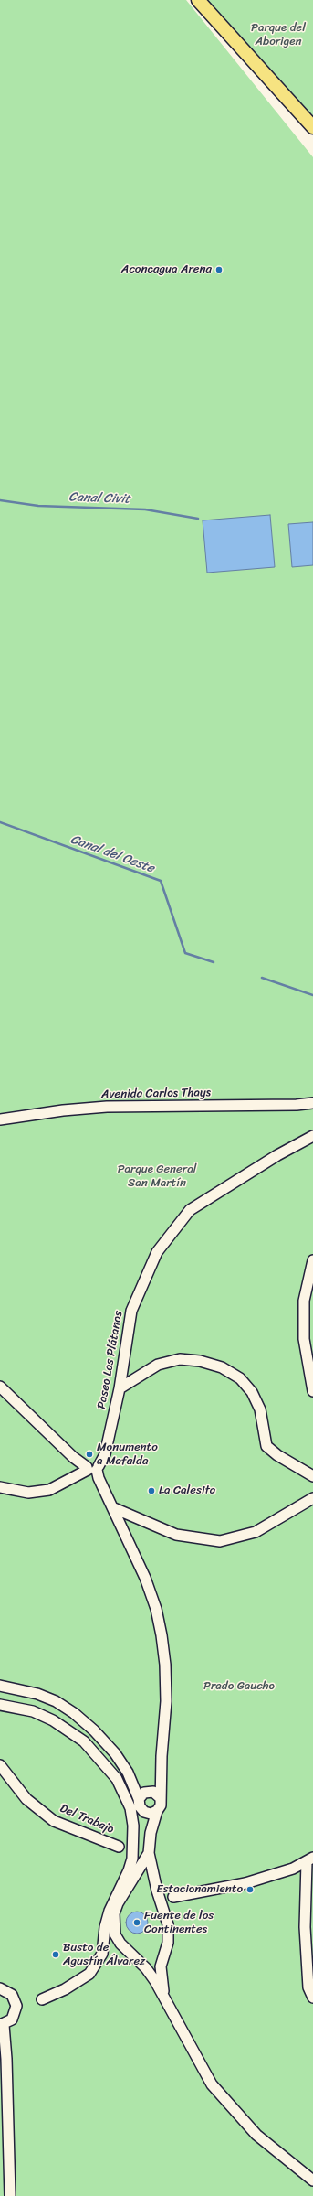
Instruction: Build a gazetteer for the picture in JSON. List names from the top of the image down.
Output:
{
  "streets": {
    "street": ["Avenida Carlos Thays", "Paseo Los Plátanos", "Del Trabajo"]
  },
  "water": ["Canal Civit", "Canal del Oeste"],
  "parks": ["Parque del Aborigen", "Parque General San Martín", "Prado Gaucho"],
  "places": [
    "Aconcagua Arena",
    "Monumento a Mafalda",
    "La Calesita",
    "Estacionamiento",
    "Fuente de los Continentes",
    "Busto de Agustín Álvarez"
  ]
}
